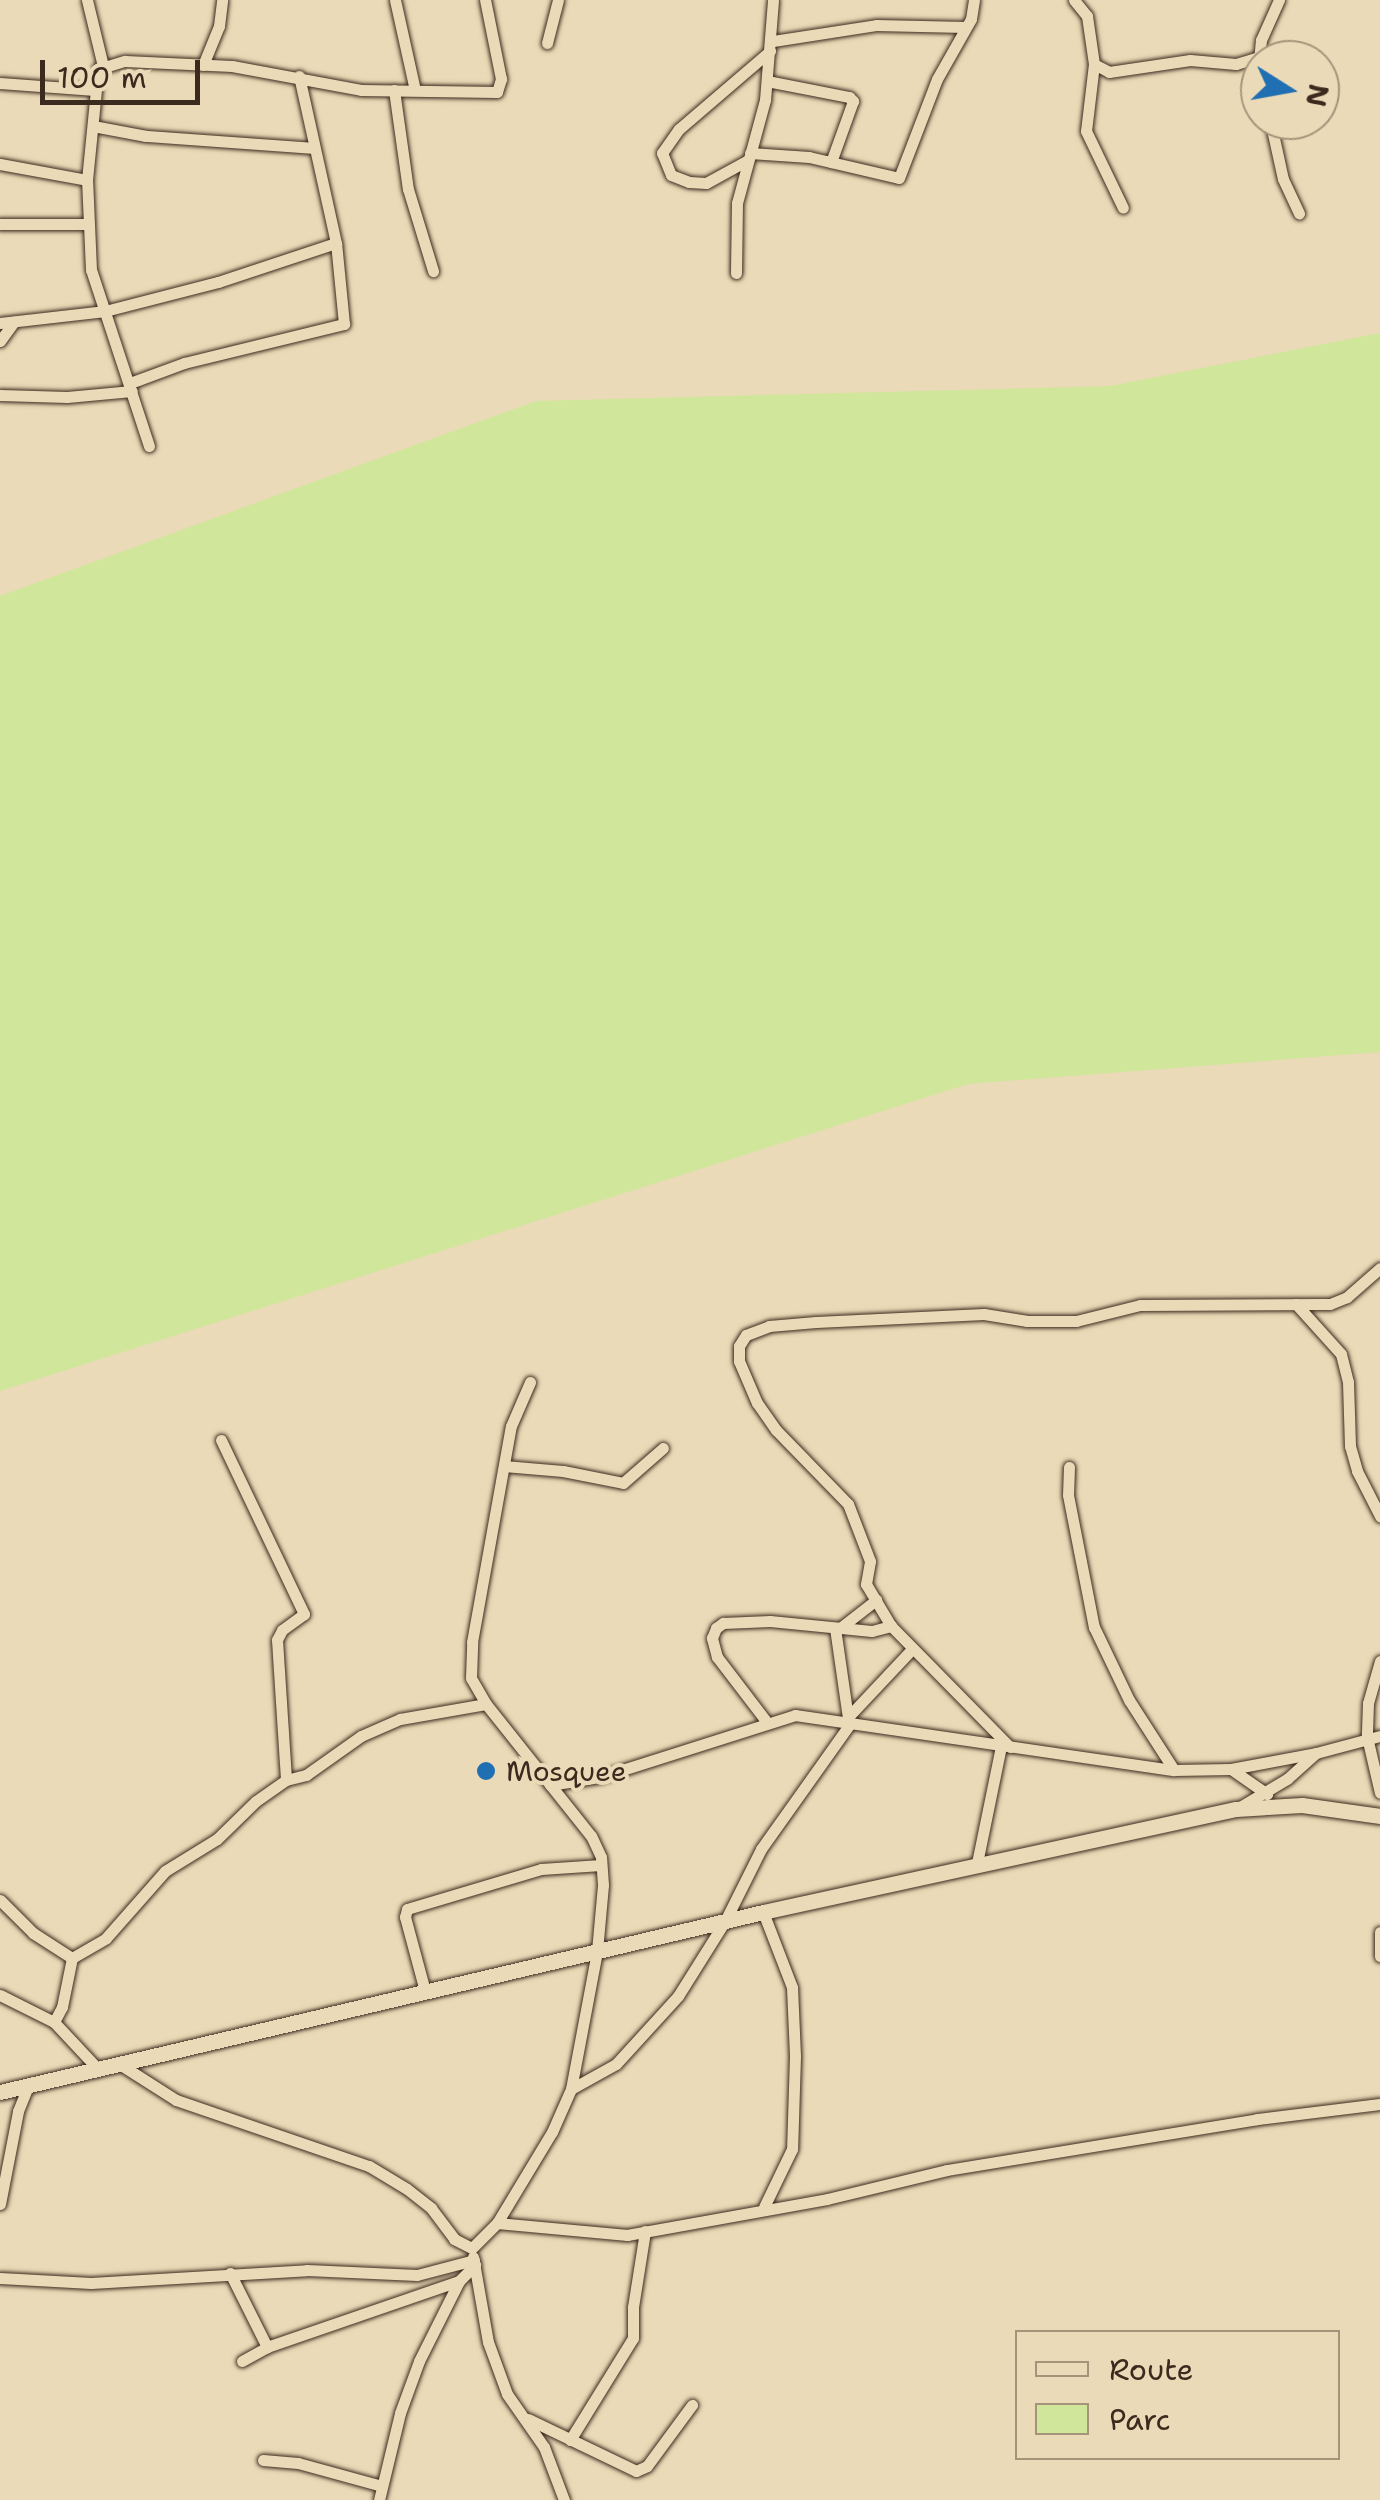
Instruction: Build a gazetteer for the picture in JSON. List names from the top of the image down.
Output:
{
  "places": ["Mosquee"],
  "legend": ["Route", "Parc"],
  "scale_bar": "100 m",
  "north": "right"
}
